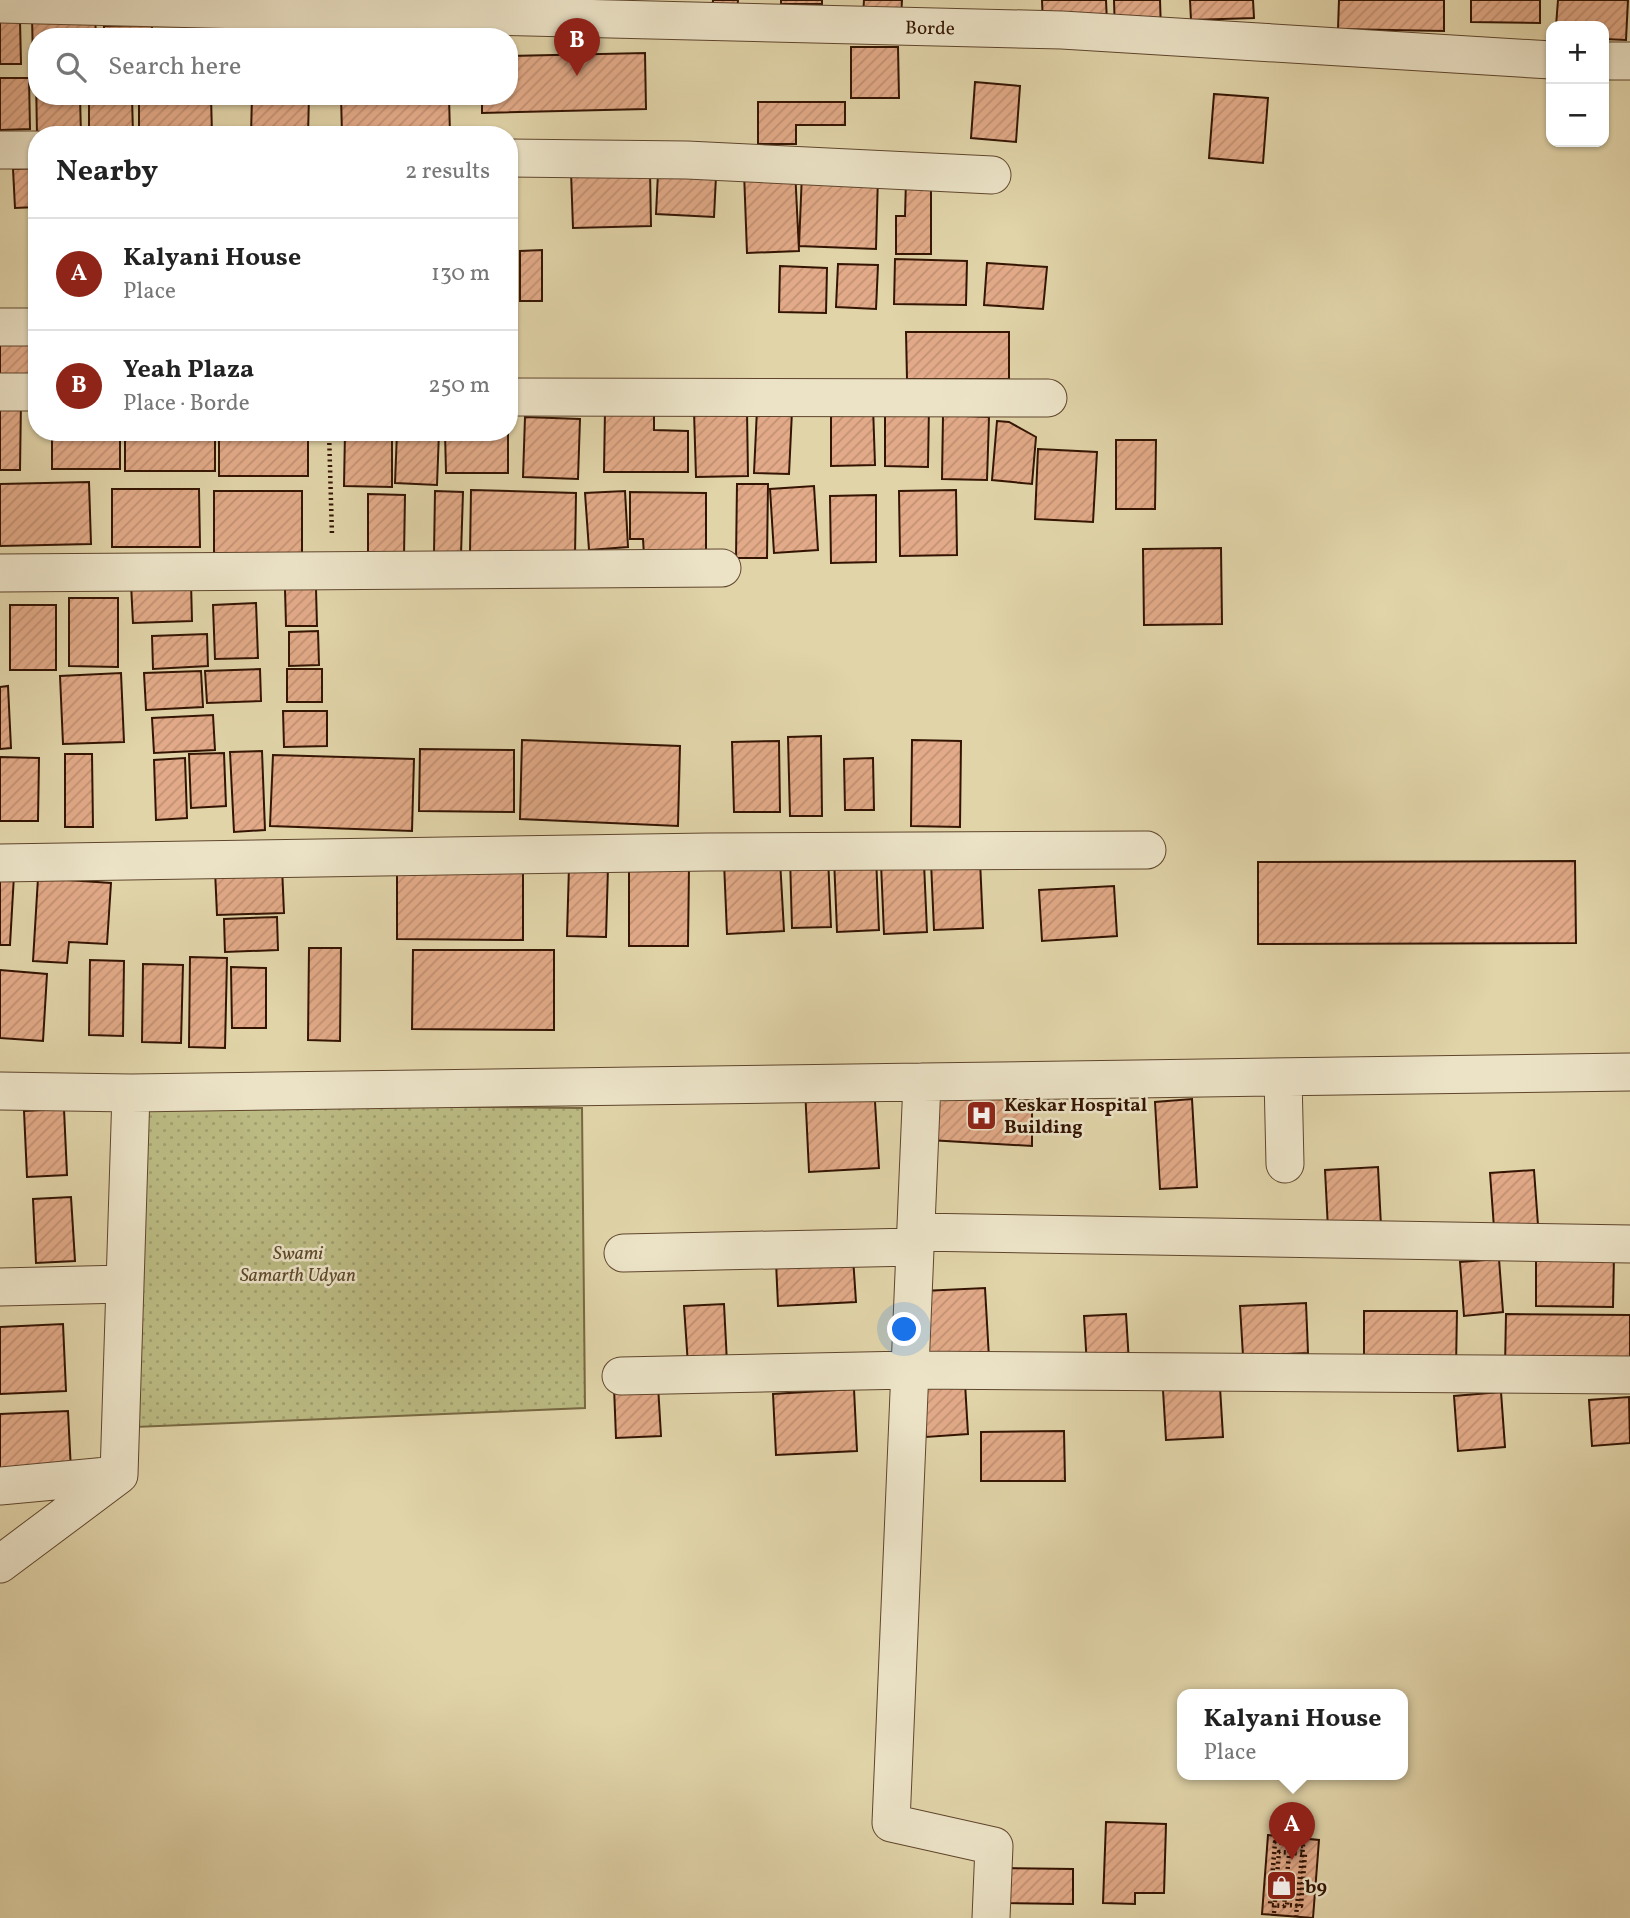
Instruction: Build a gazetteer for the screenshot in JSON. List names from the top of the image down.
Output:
{
  "streets": {
    "street": ["Borde"]
  },
  "parks": ["Swami Samarth Udyan"],
  "places": {
    "hospital": ["Keskar Hospital Building"],
    "shop": ["b9"]
  },
  "page": {
    "pins": ["B", "A"],
    "map_buttons": ["+", "−"],
    "search": "Search here",
    "heading": ["Nearby", "2 results"],
    "list": [
      {
        "mark": "A",
        "name": "Kalyani House",
        "note": "Place",
        "value": "130 m"
      },
      {
        "mark": "B",
        "name": "Yeah Plaza",
        "note": "Place · Borde",
        "value": "250 m"
      }
    ],
    "popup": ["Kalyani House", "Place"]
  }
}
